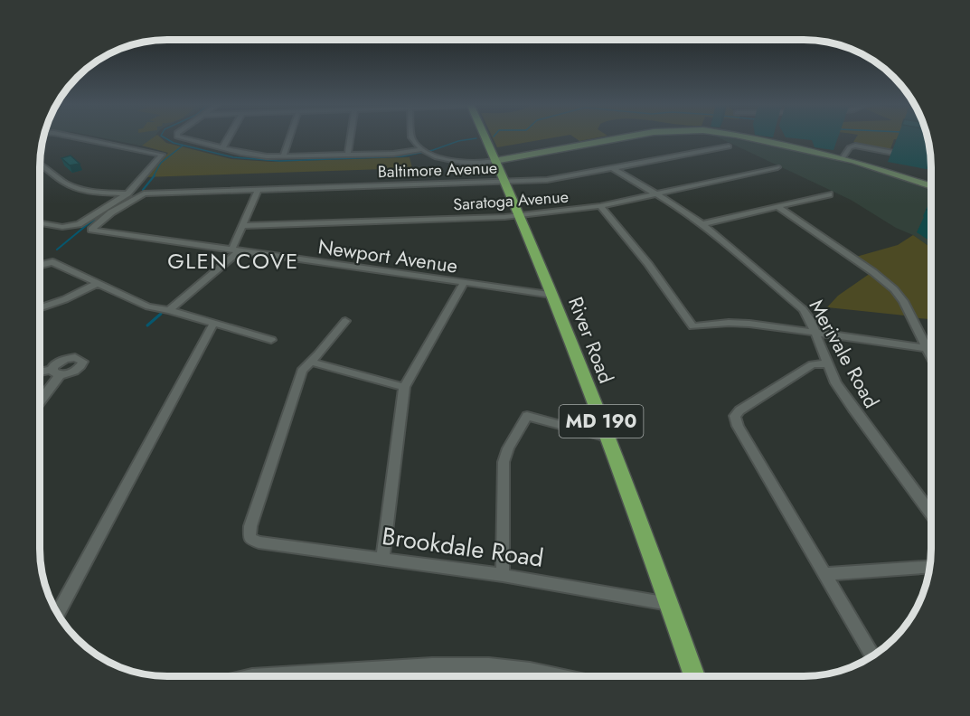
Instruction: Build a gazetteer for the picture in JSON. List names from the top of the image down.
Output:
{
  "streets": {
    "main road": ["River Road", "MD 190"],
    "street": [
      "Baltimore Avenue",
      "Saratoga Avenue",
      "Newport Avenue",
      "Merivale Road",
      "Brookdale Road"
    ]
  },
  "crossings": [
    ["Baltimore Avenue", "Newport Avenue"],
    ["Baltimore Avenue", "River Road"],
    ["Baltimore Avenue", "Merivale Road"],
    ["Saratoga Avenue", "River Road"],
    ["Saratoga Avenue", "Merivale Road"],
    ["Newport Avenue", "River Road"],
    ["River Road", "Brookdale Road"]
  ],
  "districts": ["GLEN COVE"]
}
